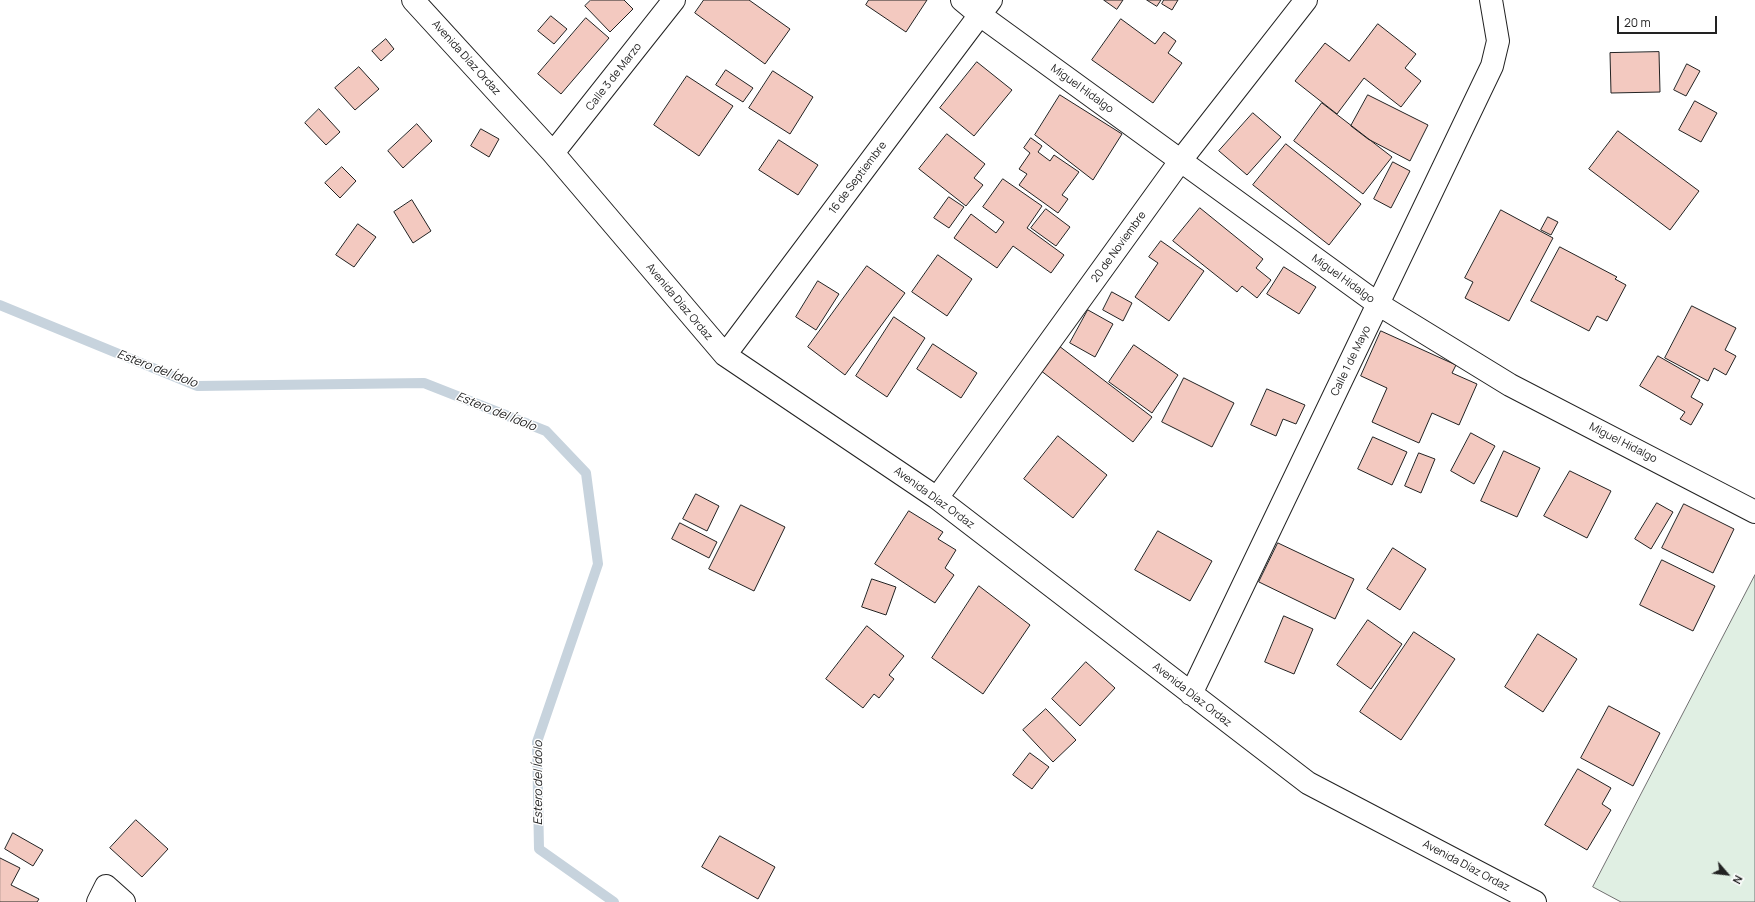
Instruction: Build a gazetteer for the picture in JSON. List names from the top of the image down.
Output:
{
  "streets": {
    "street": [
      "Avenida Díaz Ordaz",
      "Calle 3 de Marzo",
      "Miguel Hidalgo",
      "16 de Septiembre",
      "20 de Noviembre",
      "Calle 1 de Mayo"
    ]
  },
  "crossings": [
    ["Avenida Díaz Ordaz", "Calle 3 de Marzo"],
    ["Avenida Díaz Ordaz", "16 de Septiembre"],
    ["Avenida Díaz Ordaz", "20 de Noviembre"],
    ["Avenida Díaz Ordaz", "Calle 1 de Mayo"],
    ["Miguel Hidalgo", "16 de Septiembre"],
    ["Miguel Hidalgo", "20 de Noviembre"],
    ["Miguel Hidalgo", "Calle 1 de Mayo"]
  ],
  "water": ["Estero del Ídolo"],
  "scale_bar": "20 m",
  "north": "bottom right"
}
